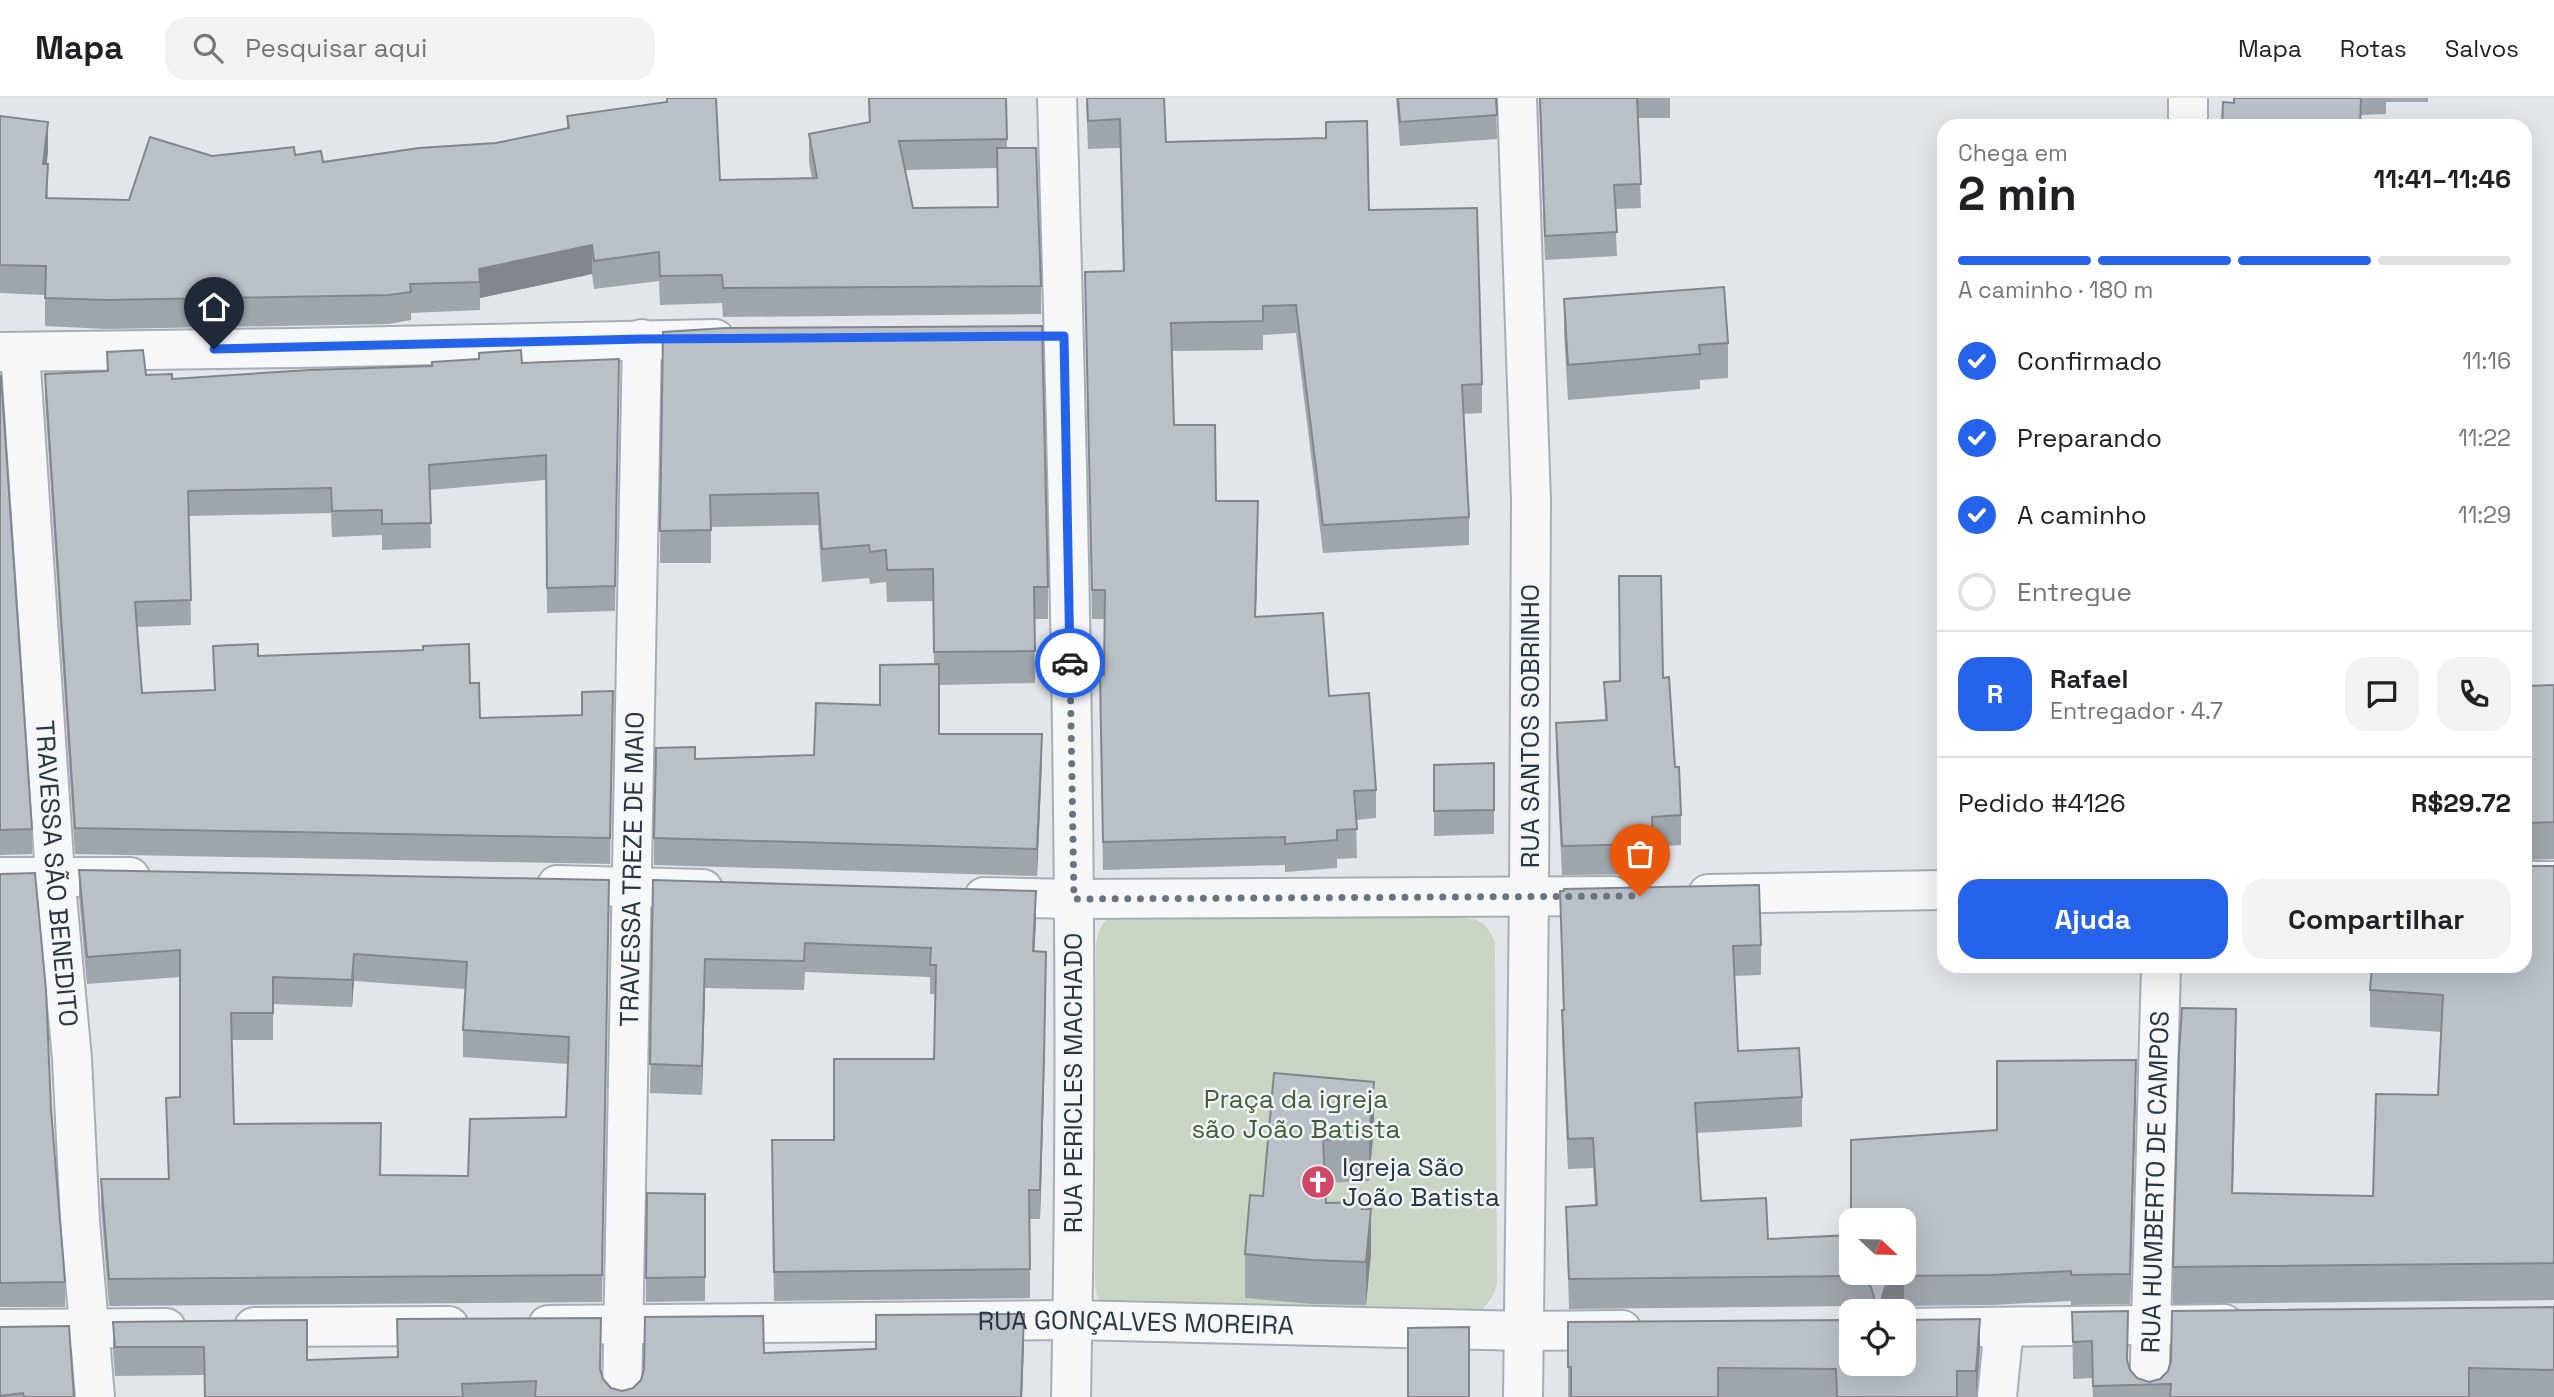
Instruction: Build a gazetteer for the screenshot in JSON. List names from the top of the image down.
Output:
{
  "streets": {
    "street": [
      "RUA SANTOS SOBRINHO",
      "TRAVESSA TREZE DE MAIO",
      "TRAVESSA SÃO BENEDITO",
      "RUA PERICLES MACHADO",
      "RUA HUMBERTO DE CAMPOS",
      "RUA GONÇALVES MOREIRA"
    ]
  },
  "crossings": [
    ["RUA SANTOS SOBRINHO", "RUA GONÇALVES MOREIRA"],
    ["TRAVESSA TREZE DE MAIO", "RUA GONÇALVES MOREIRA"],
    ["TRAVESSA SÃO BENEDITO", "RUA GONÇALVES MOREIRA"],
    ["RUA PERICLES MACHADO", "RUA GONÇALVES MOREIRA"]
  ],
  "parks": ["Praça da igreja são João Batista"],
  "places": {
    "church": ["Igreja São João Batista"]
  },
  "north": "right",
  "page": {
    "header": "Mapa",
    "search": "Pesquisar aqui",
    "nav": ["Mapa", "Rotas", "Salvos"],
    "heading": ["2 min", "Chega em", "11:41–11:46"],
    "panel": [
      "Rafael",
      "Entregador · 4.7",
      "Pedido #4126",
      "R$29.72"
    ],
    "bar": "A caminho · 180 m",
    "list": [
      ["Confirmado", "11:16"],
      ["Preparando", "11:22"],
      ["A caminho", "11:29"],
      "Entregue"
    ],
    "round": "R",
    "buttons": ["Ajuda", "Compartilhar"]
  }
}
